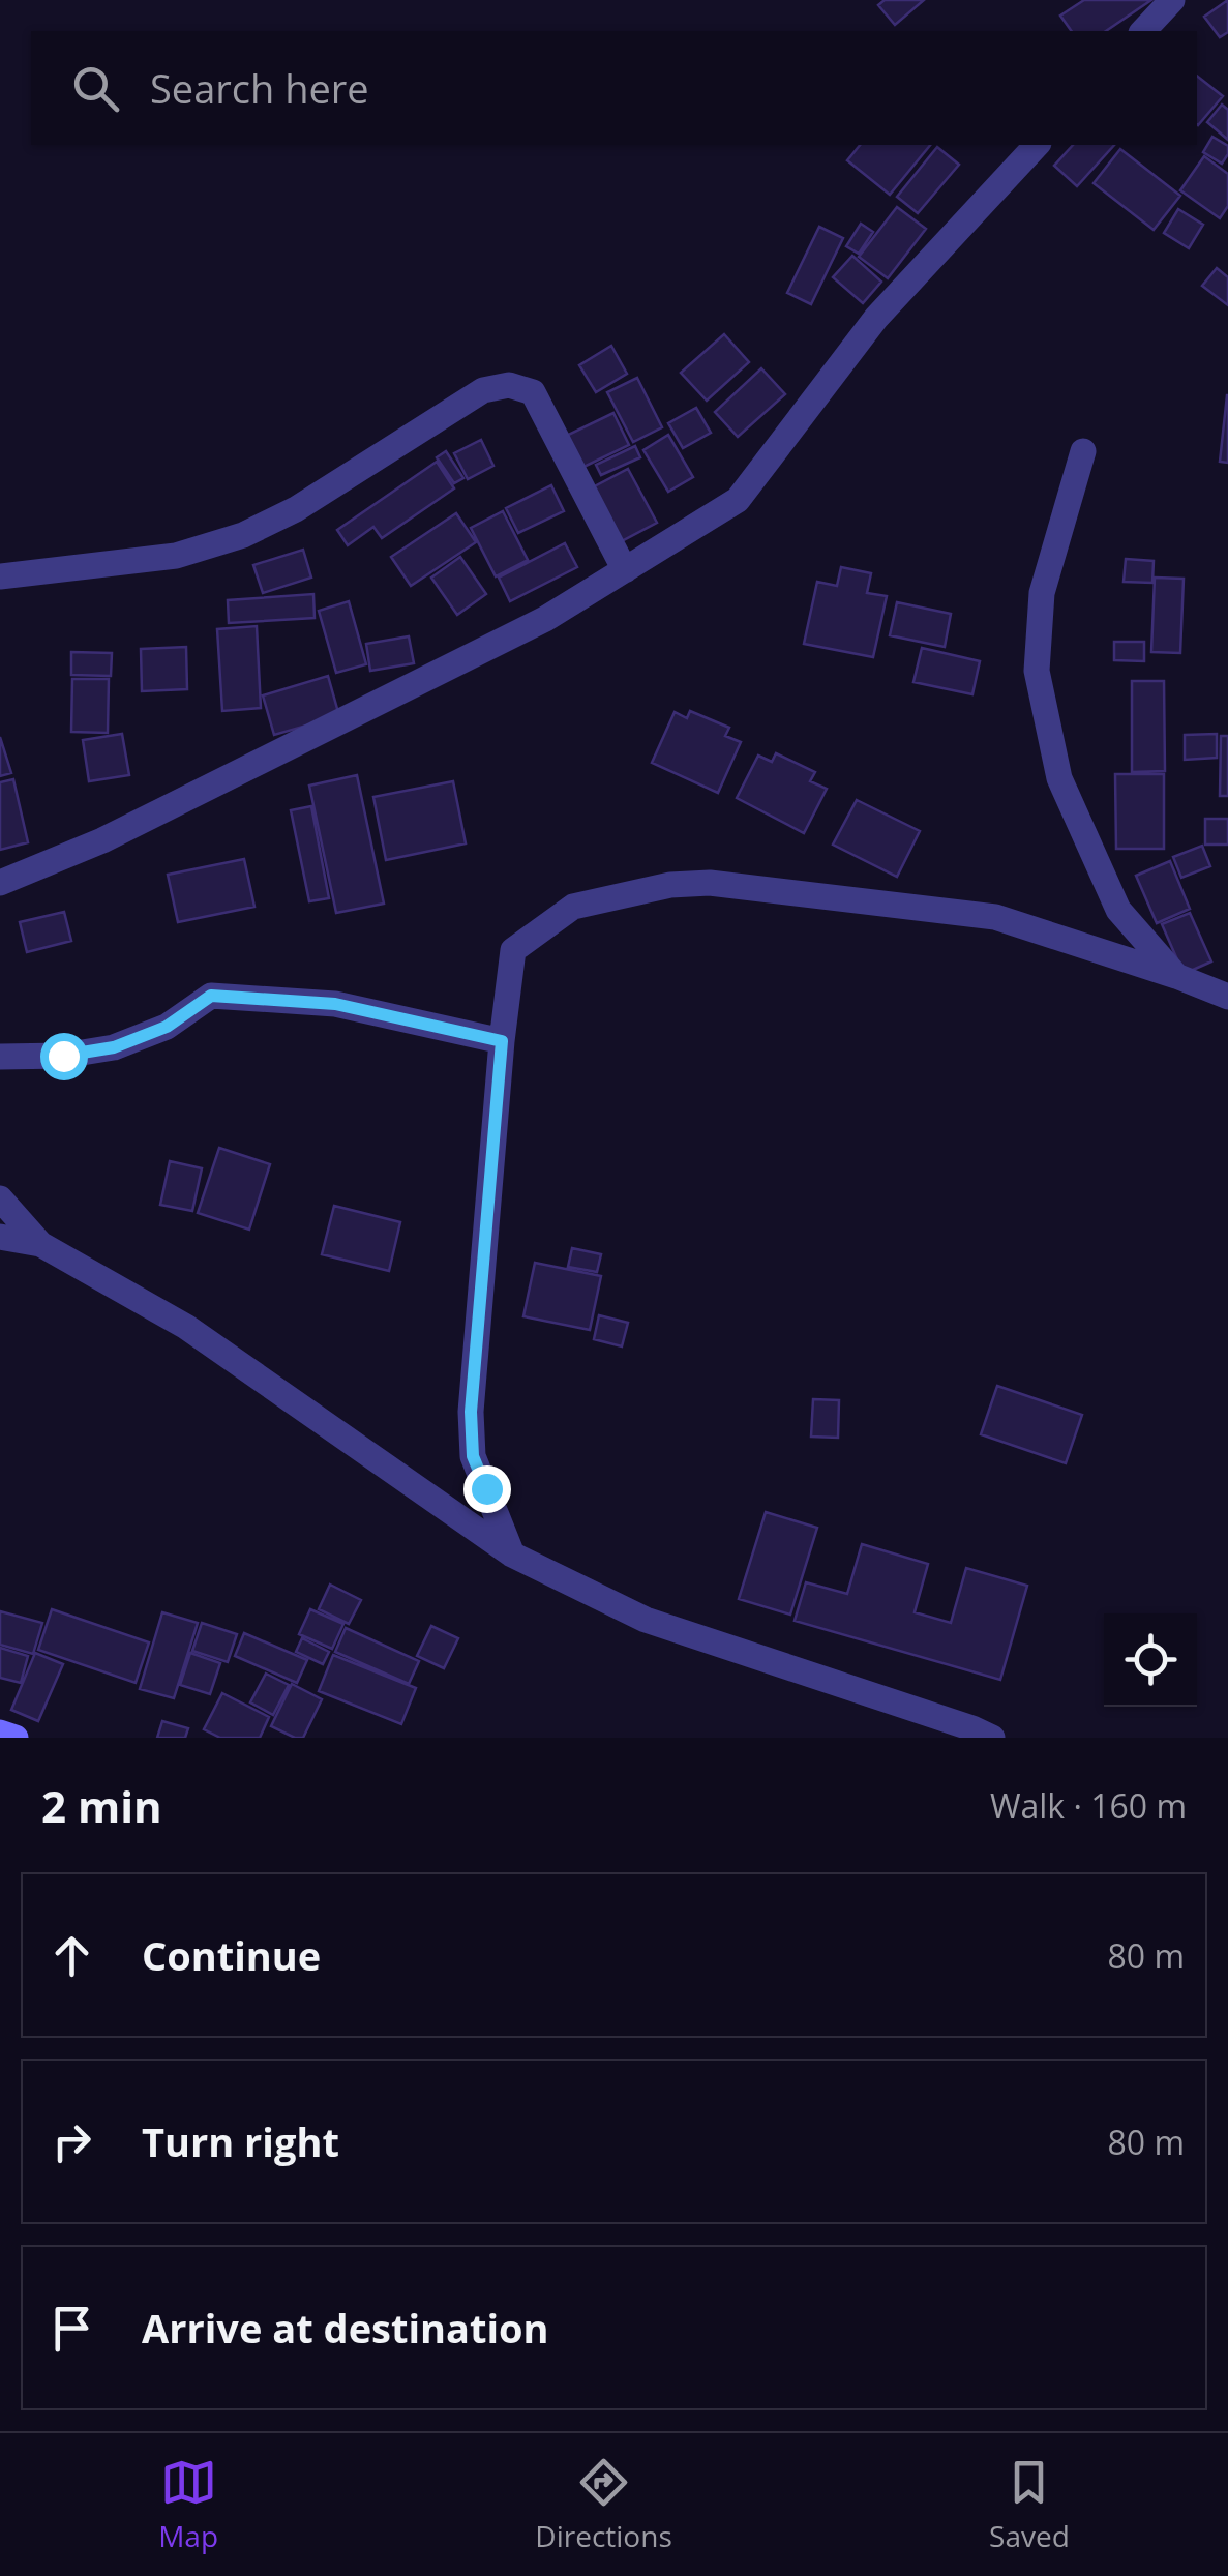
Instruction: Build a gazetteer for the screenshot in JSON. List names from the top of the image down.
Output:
{
  "page": {
    "search": "Search here",
    "heading": ["2 min", "Walk · 160 m"],
    "list": [
      ["Continue", "80 m"],
      ["Turn right", "80 m"],
      "Arrive at destination"
    ],
    "nav": ["Map", "Directions", "Saved"]
  }
}
